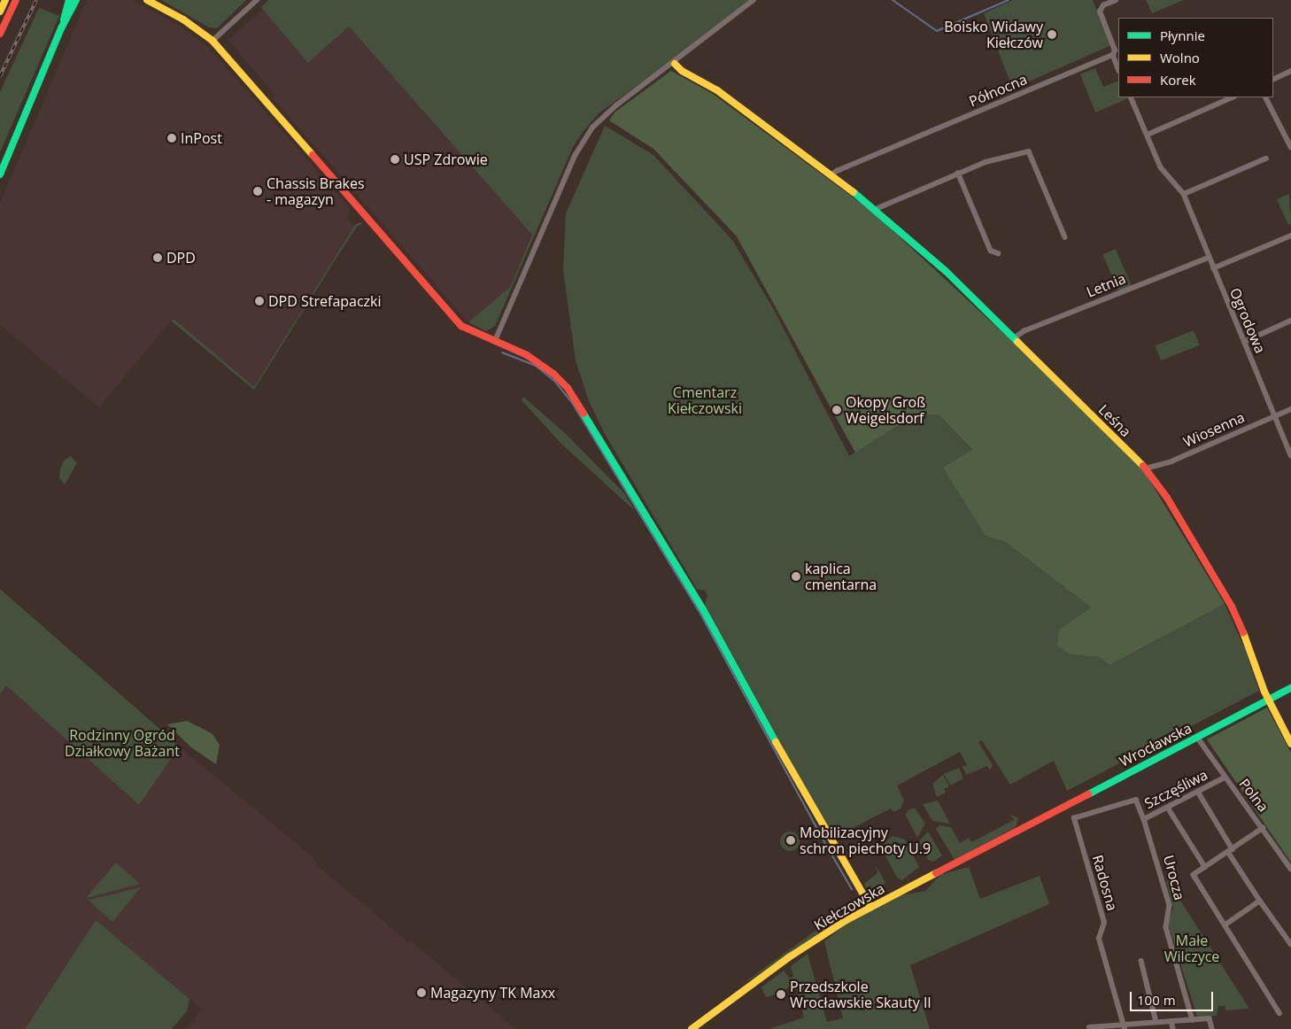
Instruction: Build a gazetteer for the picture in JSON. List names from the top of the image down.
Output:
{
  "streets": {
    "street": [
      "Północna",
      "Letnia",
      "Ogrodowa",
      "Leśna",
      "Wiosenna",
      "Wrocławska",
      "Szczęśliwa",
      "Polna",
      "Urocza",
      "Radosna",
      "Kiełczowska"
    ]
  },
  "crossings": [
    ["Północna", "Leśna"],
    ["Letnia", "Ogrodowa"],
    ["Letnia", "Leśna"],
    ["Ogrodowa", "Wiosenna"],
    ["Leśna", "Wiosenna"],
    ["Leśna", "Wrocławska"],
    ["Wrocławska", "Polna"],
    ["Wrocławska", "Kiełczowska"],
    ["Szczęśliwa", "Polna"],
    ["Szczęśliwa", "Urocza"],
    ["Szczęśliwa", "Radosna"]
  ],
  "parks": ["Cmentarz Kiełczowski", "Rodzinny Ogród Działkowy Bażant", "Małe Wilczyce"],
  "places": [
    "Boisko Widawy Kiełczów",
    "InPost",
    "USP Zdrowie",
    "Chassis Brakes - magazyn",
    "DPD",
    "DPD Strefapaczki",
    "Okopy Groß Weigelsdorf",
    "kaplica cmentarna",
    "Mobilizacyjny schron piechoty U.9",
    "Magazyny TK Maxx",
    "Przedszkole Wrocławskie Skauty II"
  ],
  "legend": ["Płynnie", "Wolno", "Korek"],
  "scale_bar": "100 m"
}
